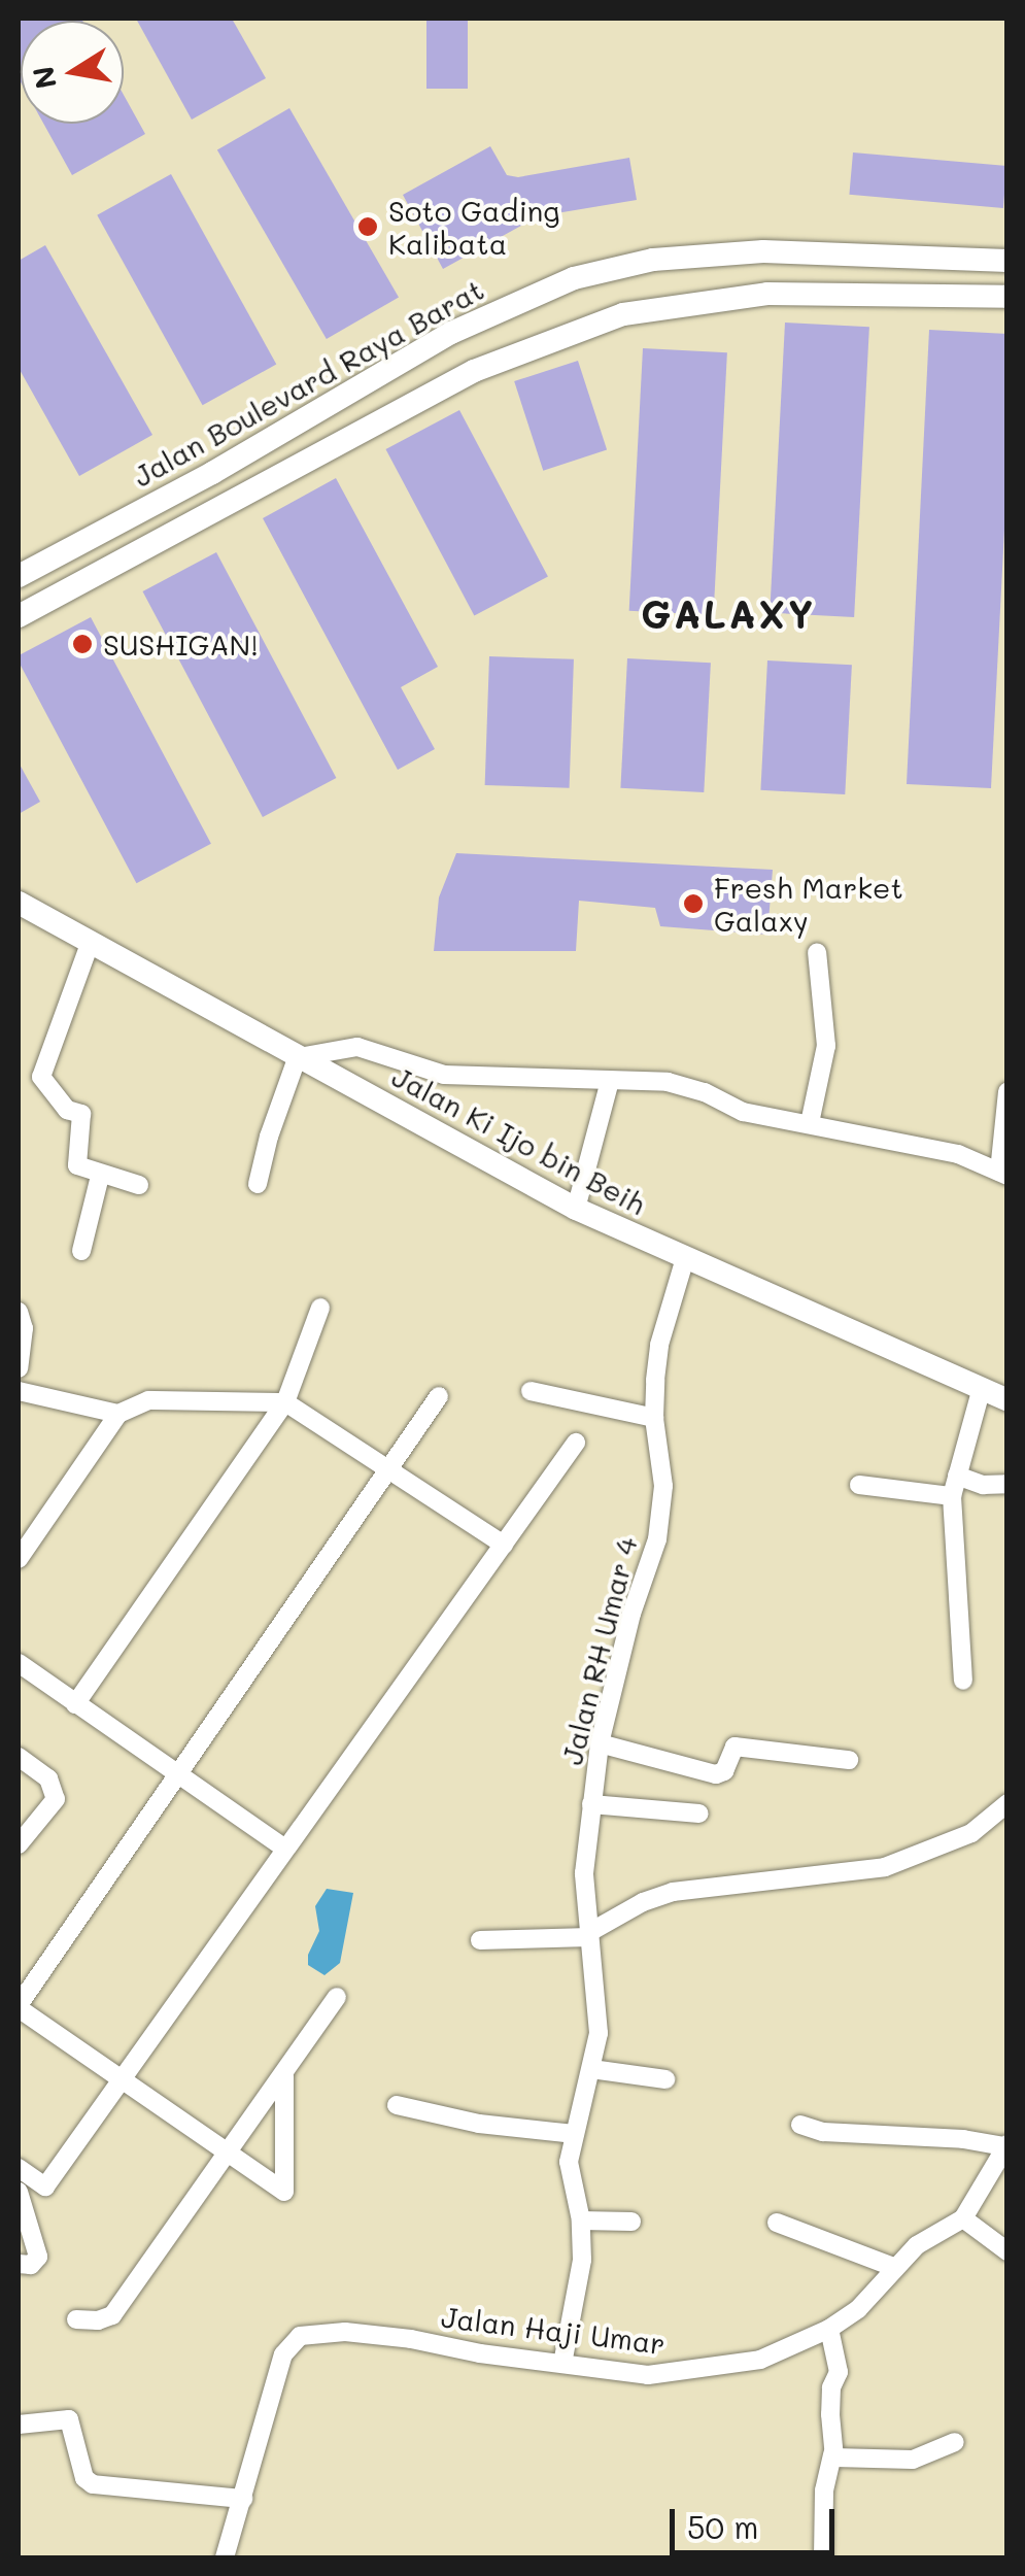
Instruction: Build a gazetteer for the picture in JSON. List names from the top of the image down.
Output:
{
  "streets": {
    "main road": ["Jalan Boulevard Raya Barat", "Jalan Ki Ijo bin Beih"],
    "street": ["Jalan RH Umar 4", "Jalan Haji Umar"]
  },
  "crossings": [
    ["Jalan Ki Ijo bin Beih", "Jalan RH Umar 4"],
    ["Jalan RH Umar 4", "Jalan Haji Umar"]
  ],
  "districts": ["GALAXY"],
  "places": ["Soto Gading Kalibata", "SUSHIGAN!", "Fresh Market Galaxy"],
  "scale_bar": "50 m",
  "north": "left"
}
